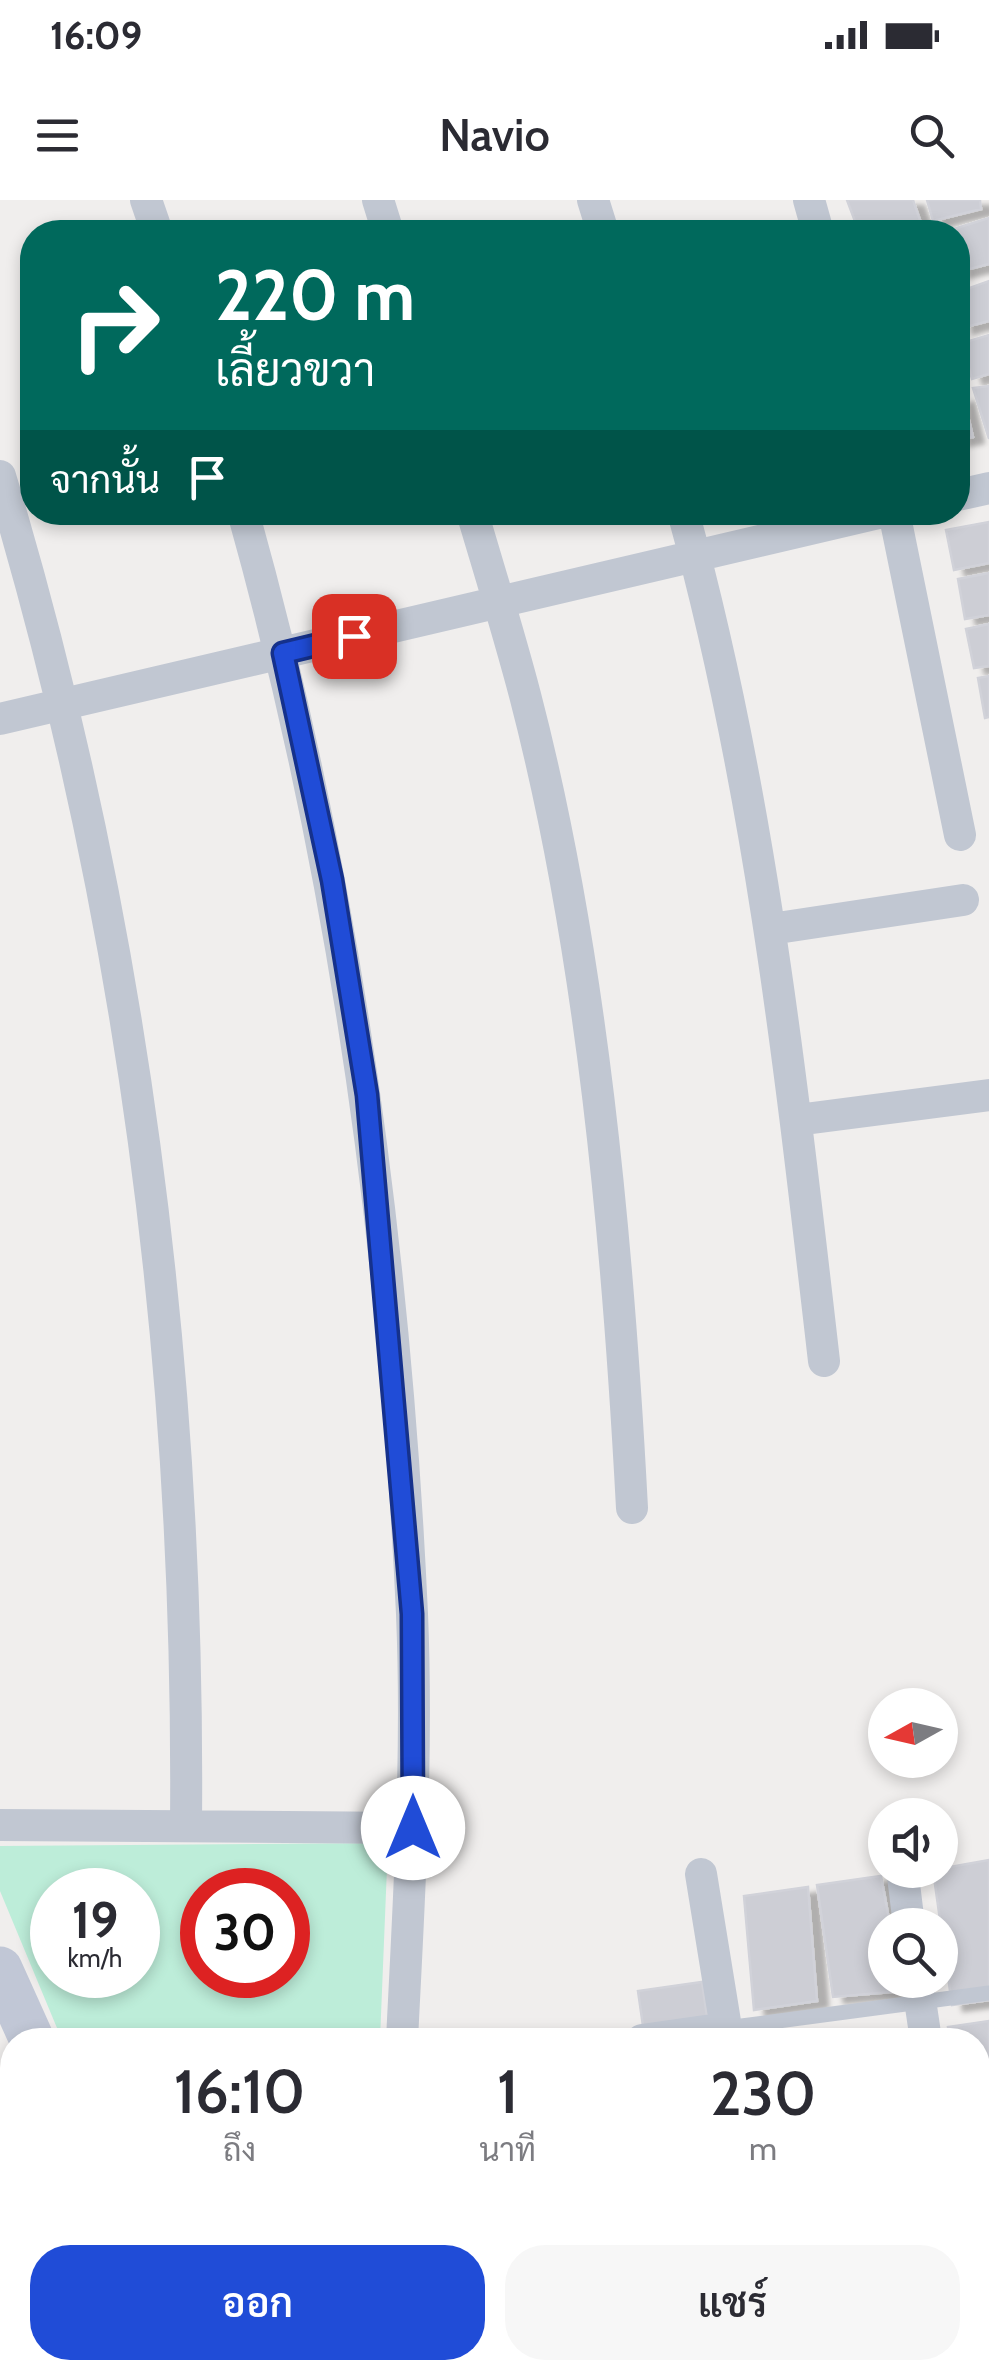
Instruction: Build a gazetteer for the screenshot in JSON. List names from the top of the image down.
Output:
{
  "north": "left",
  "page": {
    "status": "16:09",
    "header": "Navio",
    "turn": ["220 m", "เลี้ยวขวา"],
    "then": "จากนั้น",
    "speed": "19 km/h",
    "limit": "30",
    "eta": [
      "16:10",
      "ถึง",
      "1",
      "นาที",
      "230",
      "m"
    ],
    "buttons": ["ออก", "แชร์"]
  }
}
